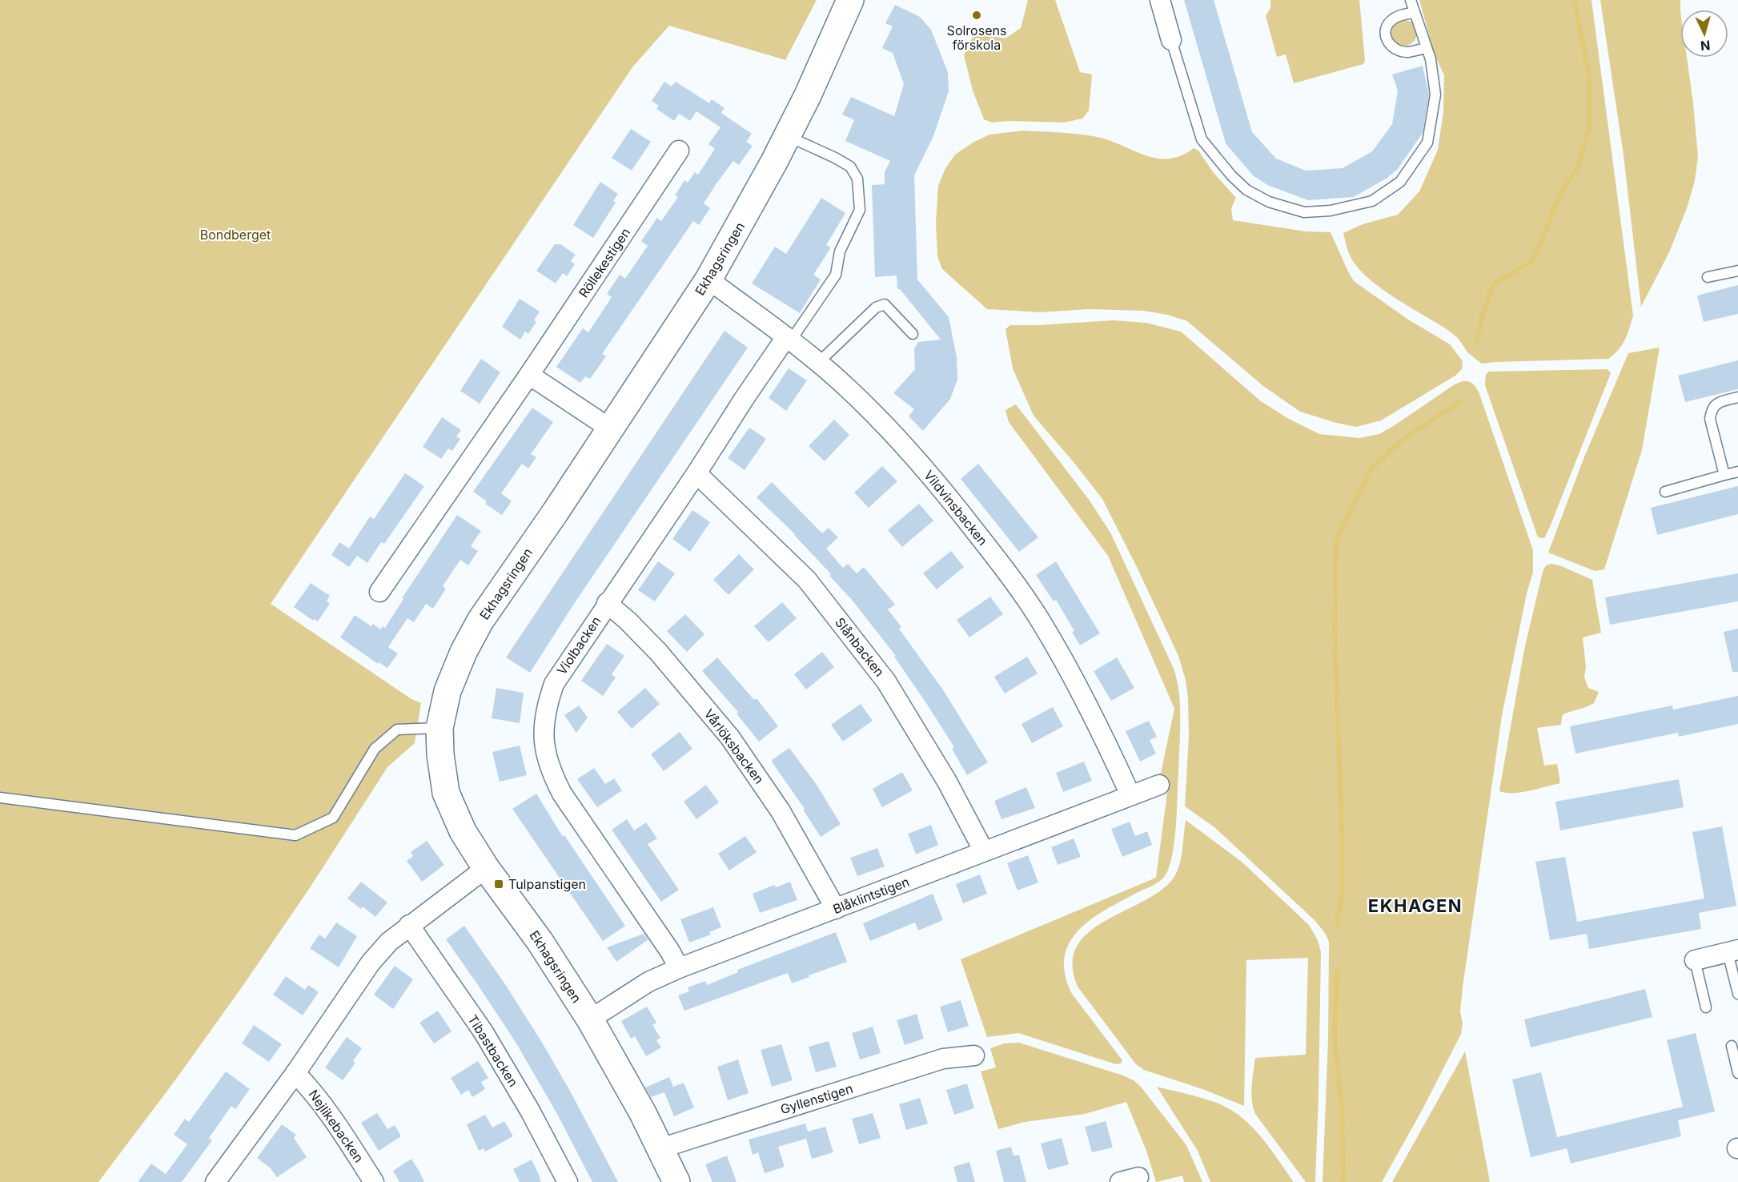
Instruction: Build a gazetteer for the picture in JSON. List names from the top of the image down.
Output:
{
  "streets": {
    "street": [
      "Ekhagsringen",
      "Röllekestigen",
      "Vildvinsbacken",
      "Violbacken",
      "Slånbacken",
      "Vårlöksbacken",
      "Blåklintstigen",
      "Tibastbacken",
      "Gyllenstigen",
      "Nejlikebacken"
    ]
  },
  "crossings": [
    ["Ekhagsringen", "Vildvinsbacken"],
    ["Ekhagsringen", "Blåklintstigen"],
    ["Ekhagsringen", "Gyllenstigen"],
    ["Vildvinsbacken", "Violbacken"],
    ["Vildvinsbacken", "Blåklintstigen"],
    ["Violbacken", "Slånbacken"],
    ["Violbacken", "Vårlöksbacken"],
    ["Violbacken", "Blåklintstigen"],
    ["Slånbacken", "Blåklintstigen"],
    ["Vårlöksbacken", "Blåklintstigen"]
  ],
  "districts": ["EKHAGEN"],
  "parks": ["Bondberget"],
  "places": {
    "other": ["Solrosens förskola"],
    "transit": ["Tulpanstigen"]
  },
  "north": "bottom"
}
